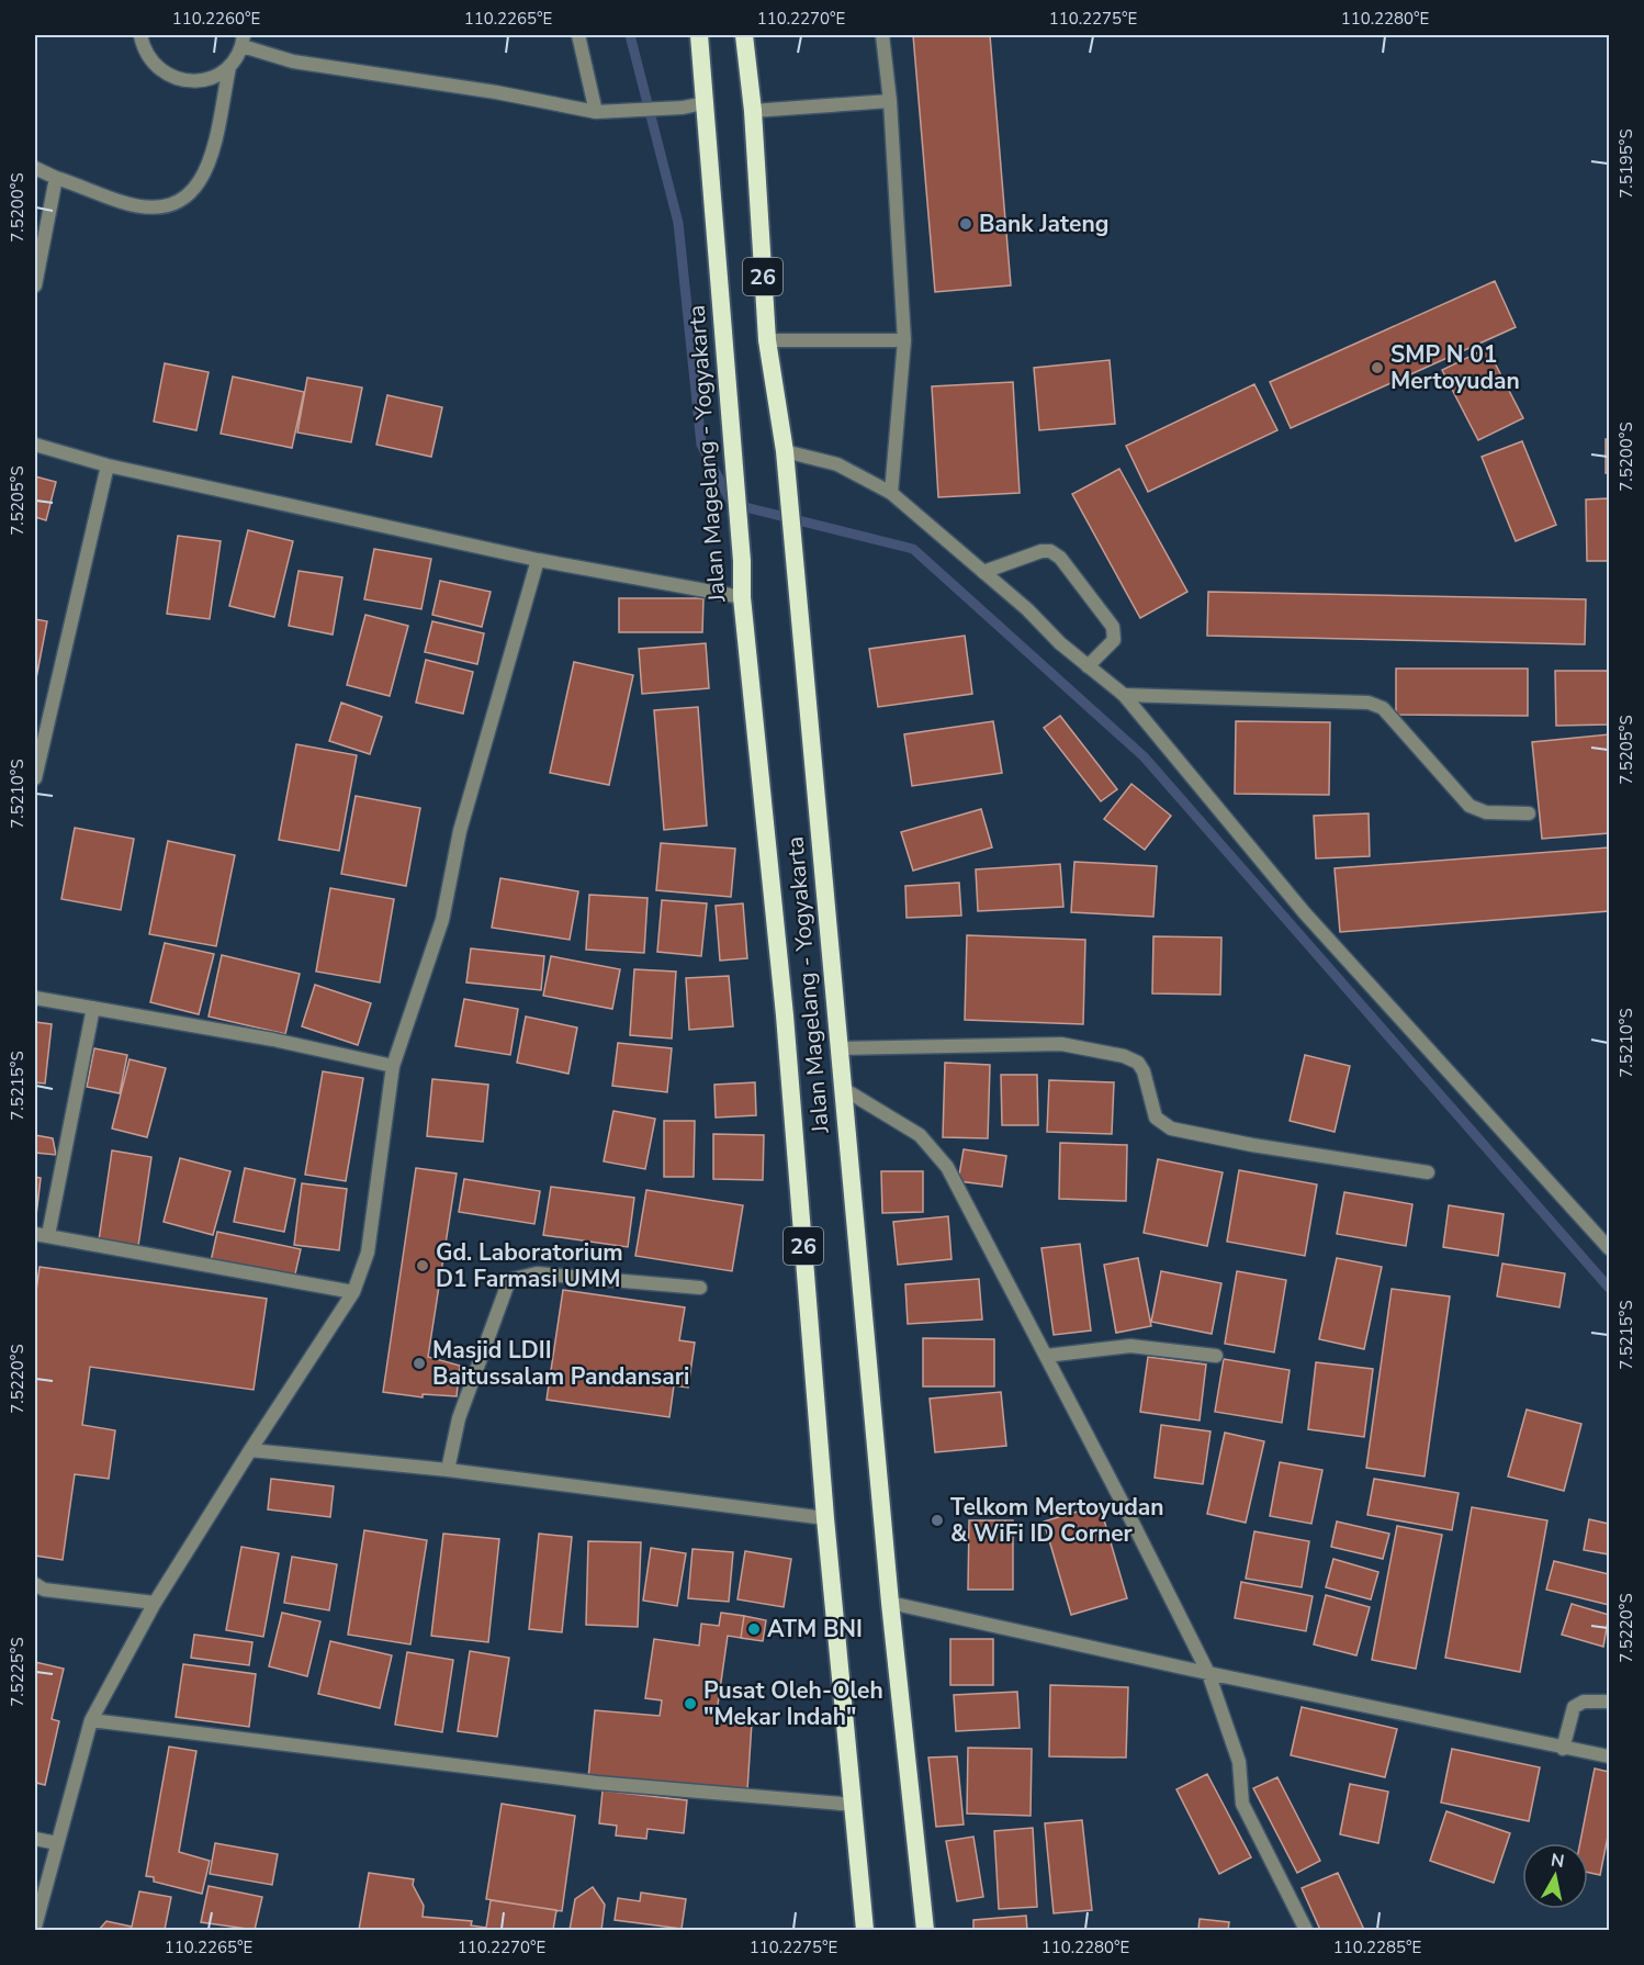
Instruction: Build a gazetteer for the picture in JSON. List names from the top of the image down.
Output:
{
  "streets": {
    "highway": ["26", "Jalan Magelang - Yogyakarta"]
  },
  "places": [
    "Bank Jateng",
    "SMP N 01 Mertoyudan",
    "Gd. Laboratorium D1 Farmasi UMM",
    "Masjid LDII Baitussalam Pandansari",
    "Telkom Mertoyudan & WiFi ID Corner",
    "ATM BNI",
    "Pusat Oleh-Oleh \"Mekar Indah\""
  ],
  "north": "top",
  "coordinates": [
    "110.2260°E",
    "110.2265°E",
    "110.2270°E",
    "110.2275°E",
    "110.2280°E",
    "7.5195°S",
    "7.5200°S",
    "7.5205°S",
    "7.5210°S",
    "7.5215°S",
    "7.5220°S",
    "7.5225°S",
    "110.2285°E"
  ]
}
